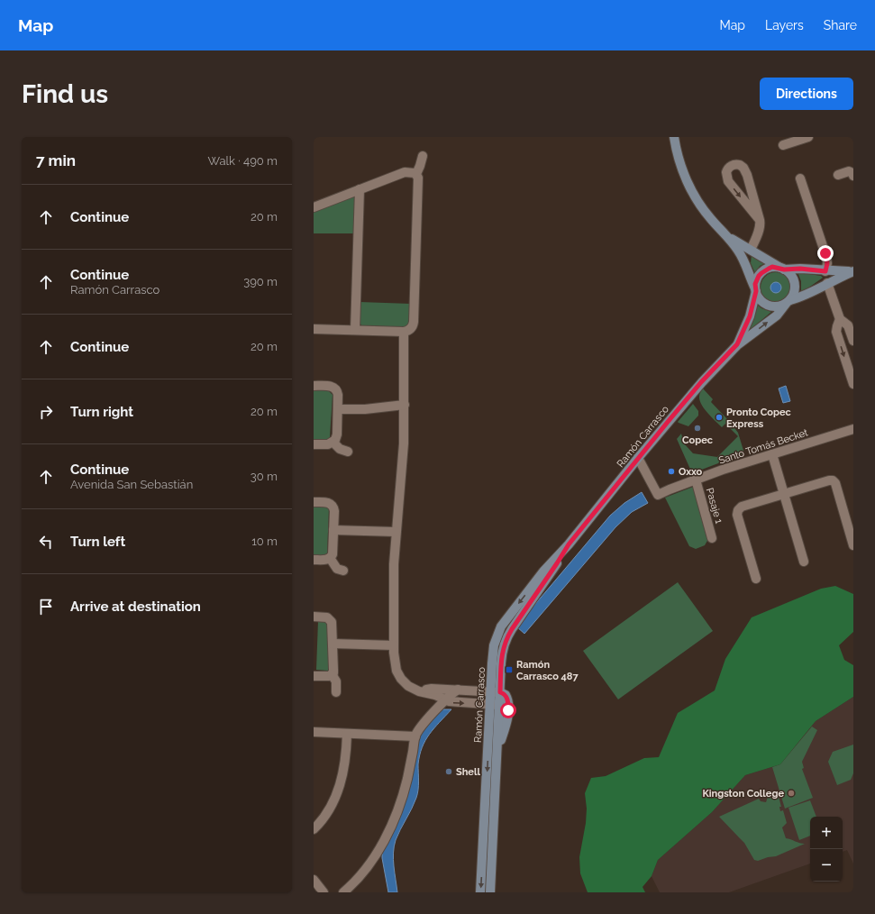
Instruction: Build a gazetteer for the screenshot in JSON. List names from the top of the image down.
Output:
{
  "streets": {
    "main road": ["Ramón Carrasco"],
    "street": ["Santo Tomás Becket", "Pasaje 1"]
  },
  "crossings": [
    ["Ramón Carrasco", "Santo Tomás Becket"],
    ["Santo Tomás Becket", "Pasaje 1"]
  ],
  "places": {
    "other": [
      "Pronto Copec Express",
      "Copec",
      "Oxxo",
      "Shell",
      "Kingston College"
    ],
    "transit": ["Ramón Carrasco 487"]
  },
  "page": {
    "header": "Map",
    "nav": ["Map", "Layers", "Share"],
    "buttons": "Directions",
    "title": "Find us",
    "heading": ["7 min", "Walk · 490 m"],
    "list": [
      ["Continue", "20 m"],
      ["Continue", "Ramón Carrasco", "390 m"],
      ["Continue", "20 m"],
      ["Turn right", "20 m"],
      ["Continue", "Avenida San Sebastián", "30 m"],
      ["Turn left", "10 m"],
      "Arrive at destination"
    ],
    "map_buttons": ["+", "−"]
  }
}
